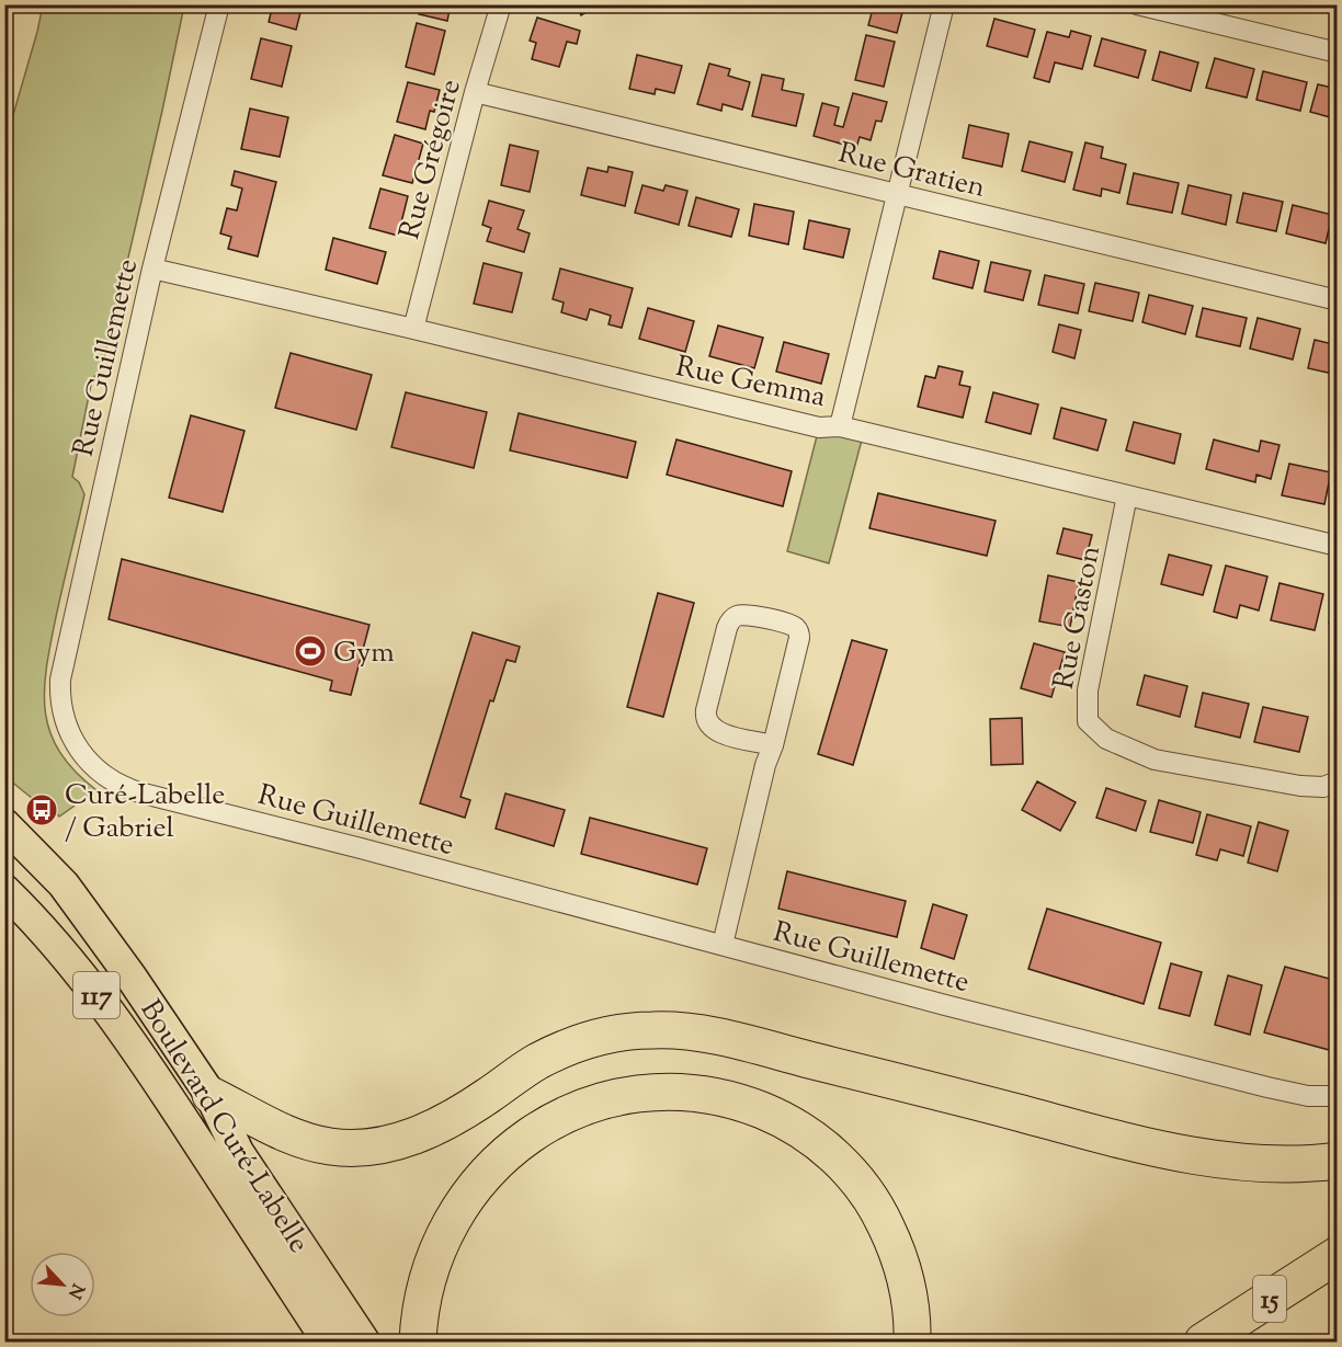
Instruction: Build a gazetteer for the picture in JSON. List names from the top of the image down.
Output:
{
  "streets": {
    "highway": ["15"],
    "main road": ["117", "Boulevard Curé-Labelle"],
    "street": [
      "Rue Grégoire",
      "Rue Gratien",
      "Rue Guillemette",
      "Rue Gemma",
      "Rue Gaston"
    ]
  },
  "crossings": [
    ["Rue Grégoire", "Rue Gratien"],
    ["Rue Grégoire", "Rue Gemma"],
    ["Rue Guillemette", "Rue Gemma"],
    ["Rue Gemma", "Rue Gaston"]
  ],
  "places": {
    "sports": ["Gym"],
    "bus stop": ["Curé-Labelle / Gabriel"]
  },
  "north": "bottom right"
}
